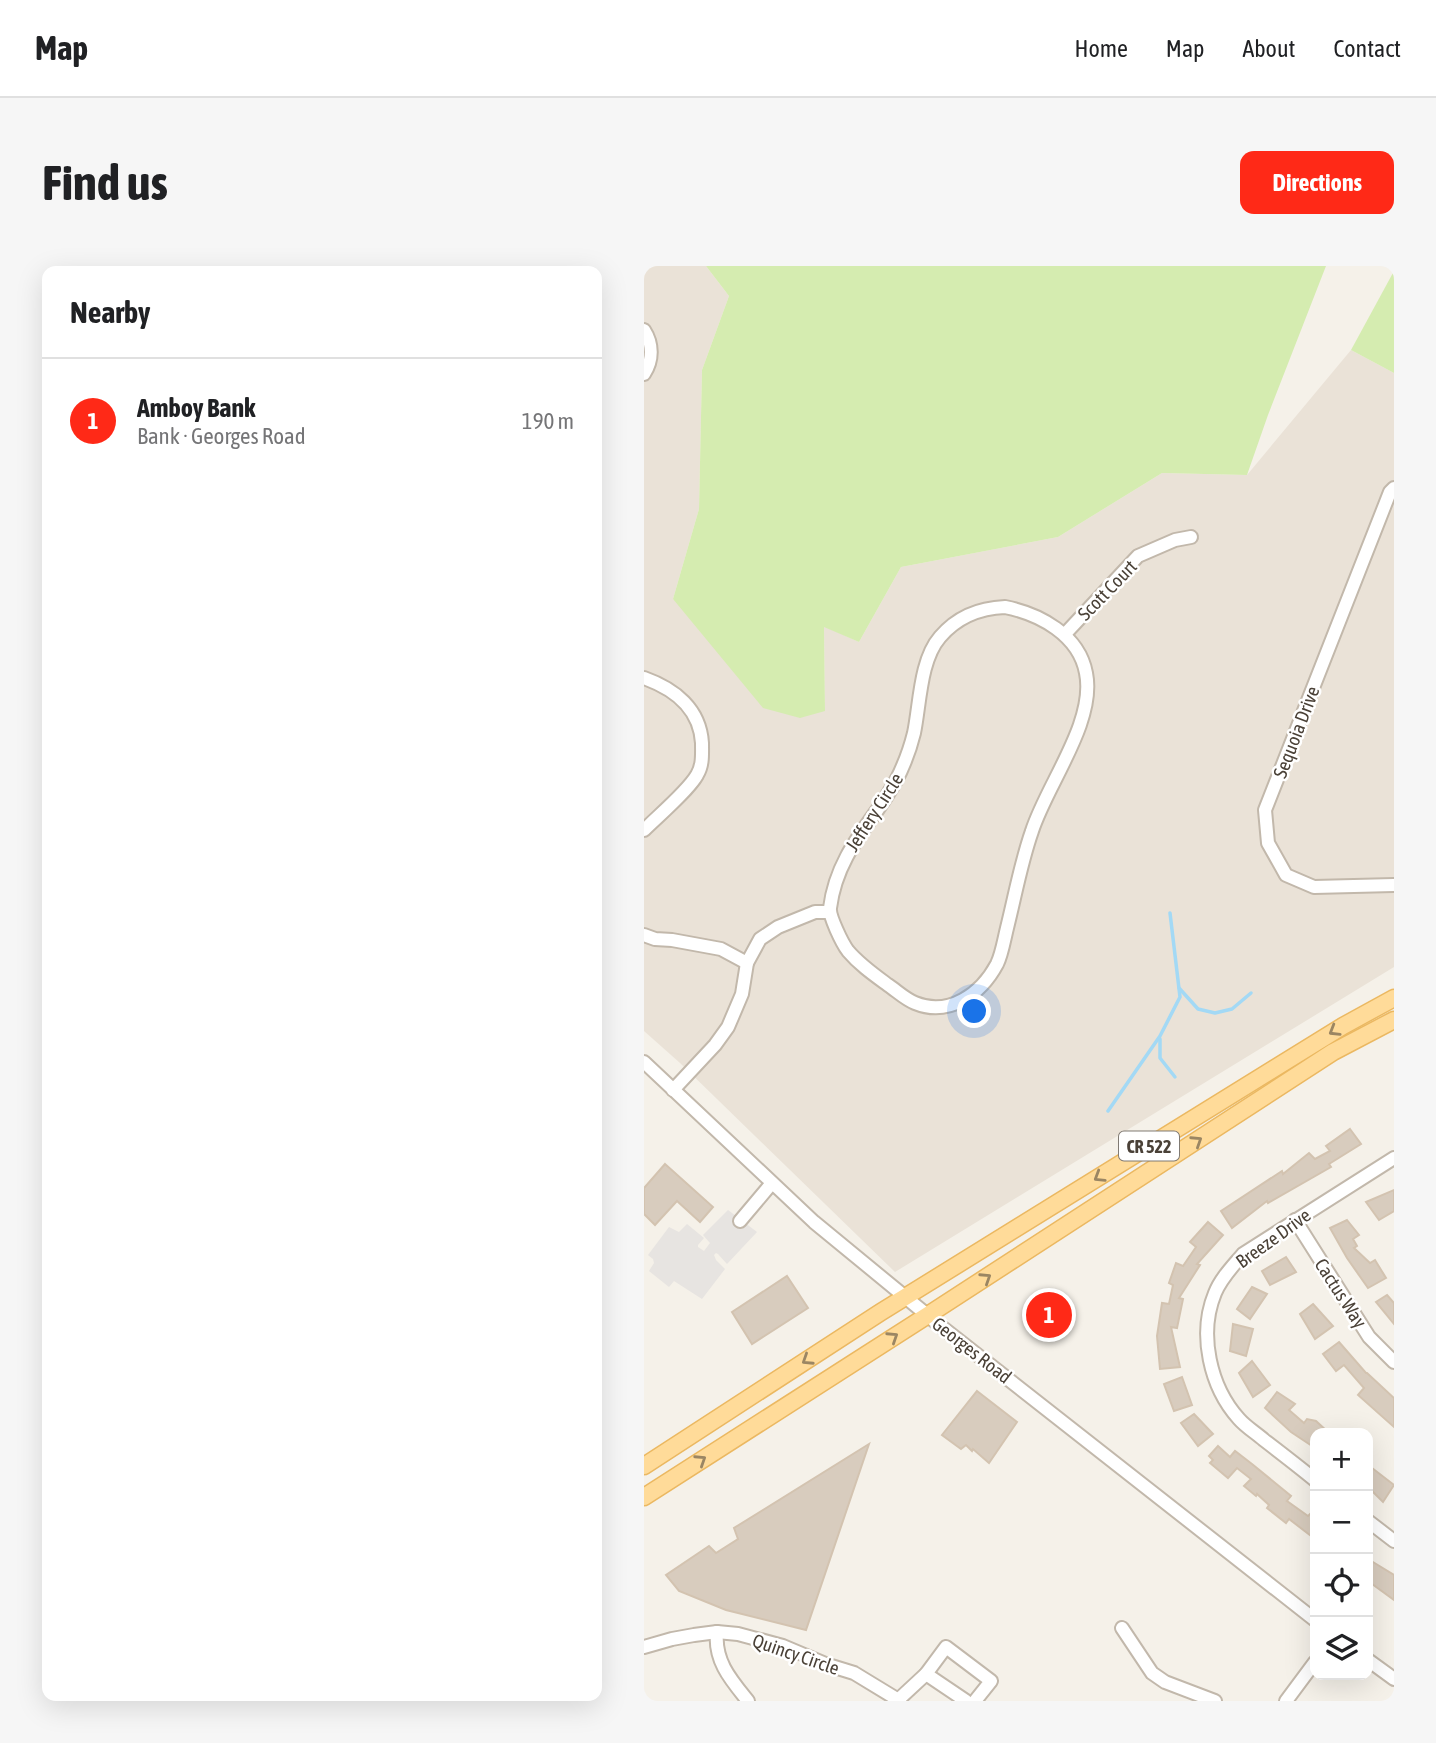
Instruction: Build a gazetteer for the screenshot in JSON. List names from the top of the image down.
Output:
{
  "streets": {
    "main road": ["CR 522"],
    "street": [
      "Scott Court",
      "Sequoia Drive",
      "Jeffery Circle",
      "Breeze Drive",
      "Cactus Way",
      "Georges Road",
      "Quincy Circle"
    ]
  },
  "crossings": [
    ["Scott Court", "Jeffery Circle"],
    ["CR 522", "Georges Road"],
    ["Breeze Drive", "Cactus Way"]
  ],
  "page": {
    "header": "Map",
    "nav": [
      "Home",
      "Map",
      "About",
      "Contact"
    ],
    "buttons": "Directions",
    "title": "Find us",
    "heading": "Nearby",
    "list": [
      {
        "mark": "1",
        "name": "Amboy Bank",
        "note": "Bank · Georges Road",
        "value": "190 m"
      }
    ],
    "pins": "1",
    "map_buttons": ["+", "−"]
  }
}
